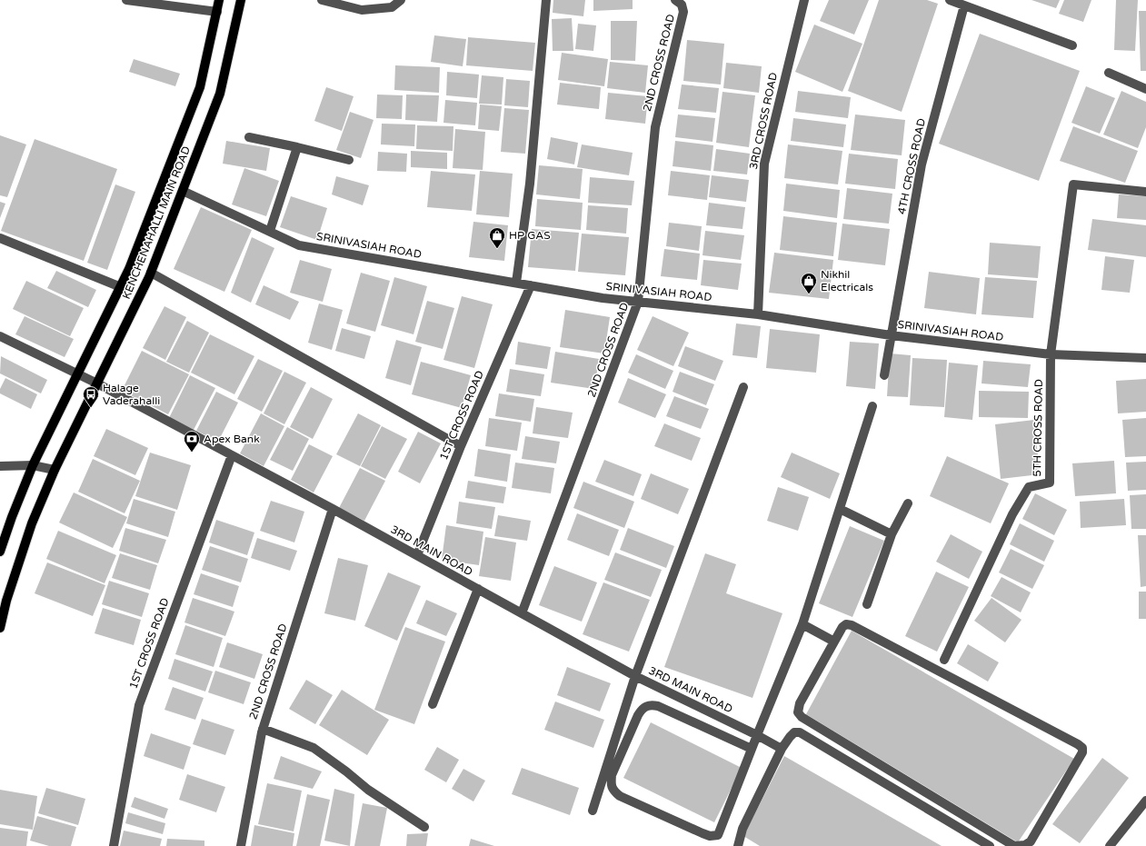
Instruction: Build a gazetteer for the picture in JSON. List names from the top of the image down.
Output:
{
  "streets": {
    "main road": ["KENCHENAHALLI MAIN ROAD"],
    "street": [
      "2ND CROSS ROAD",
      "3RD CROSS ROAD",
      "4TH CROSS ROAD",
      "SRINIVASIAH ROAD",
      "1ST CROSS ROAD",
      "5TH CROSS ROAD",
      "3RD MAIN ROAD"
    ]
  },
  "crossings": [
    ["2ND CROSS ROAD", "SRINIVASIAH ROAD"],
    ["2ND CROSS ROAD", "3RD MAIN ROAD"],
    ["3RD CROSS ROAD", "SRINIVASIAH ROAD"],
    ["4TH CROSS ROAD", "SRINIVASIAH ROAD"],
    ["KENCHENAHALLI MAIN ROAD", "SRINIVASIAH ROAD"],
    ["KENCHENAHALLI MAIN ROAD", "3RD MAIN ROAD"],
    ["SRINIVASIAH ROAD", "1ST CROSS ROAD"],
    ["SRINIVASIAH ROAD", "5TH CROSS ROAD"],
    ["1ST CROSS ROAD", "3RD MAIN ROAD"]
  ],
  "places": {
    "shop": ["HP GAS", "Nikhil Electricals"],
    "bus stop": ["Halage Vaderahalli"],
    "bank": ["Apex Bank"]
  }
}
